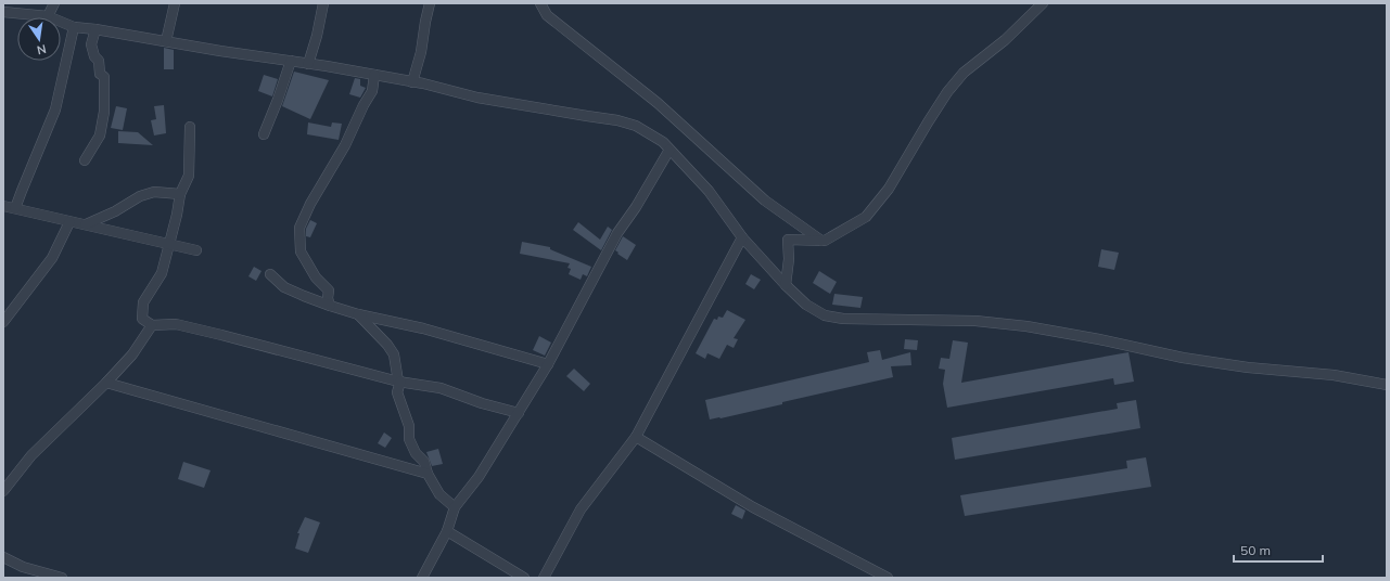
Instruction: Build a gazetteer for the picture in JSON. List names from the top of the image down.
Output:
{
  "scale_bar": "50 m",
  "north": "bottom"
}
